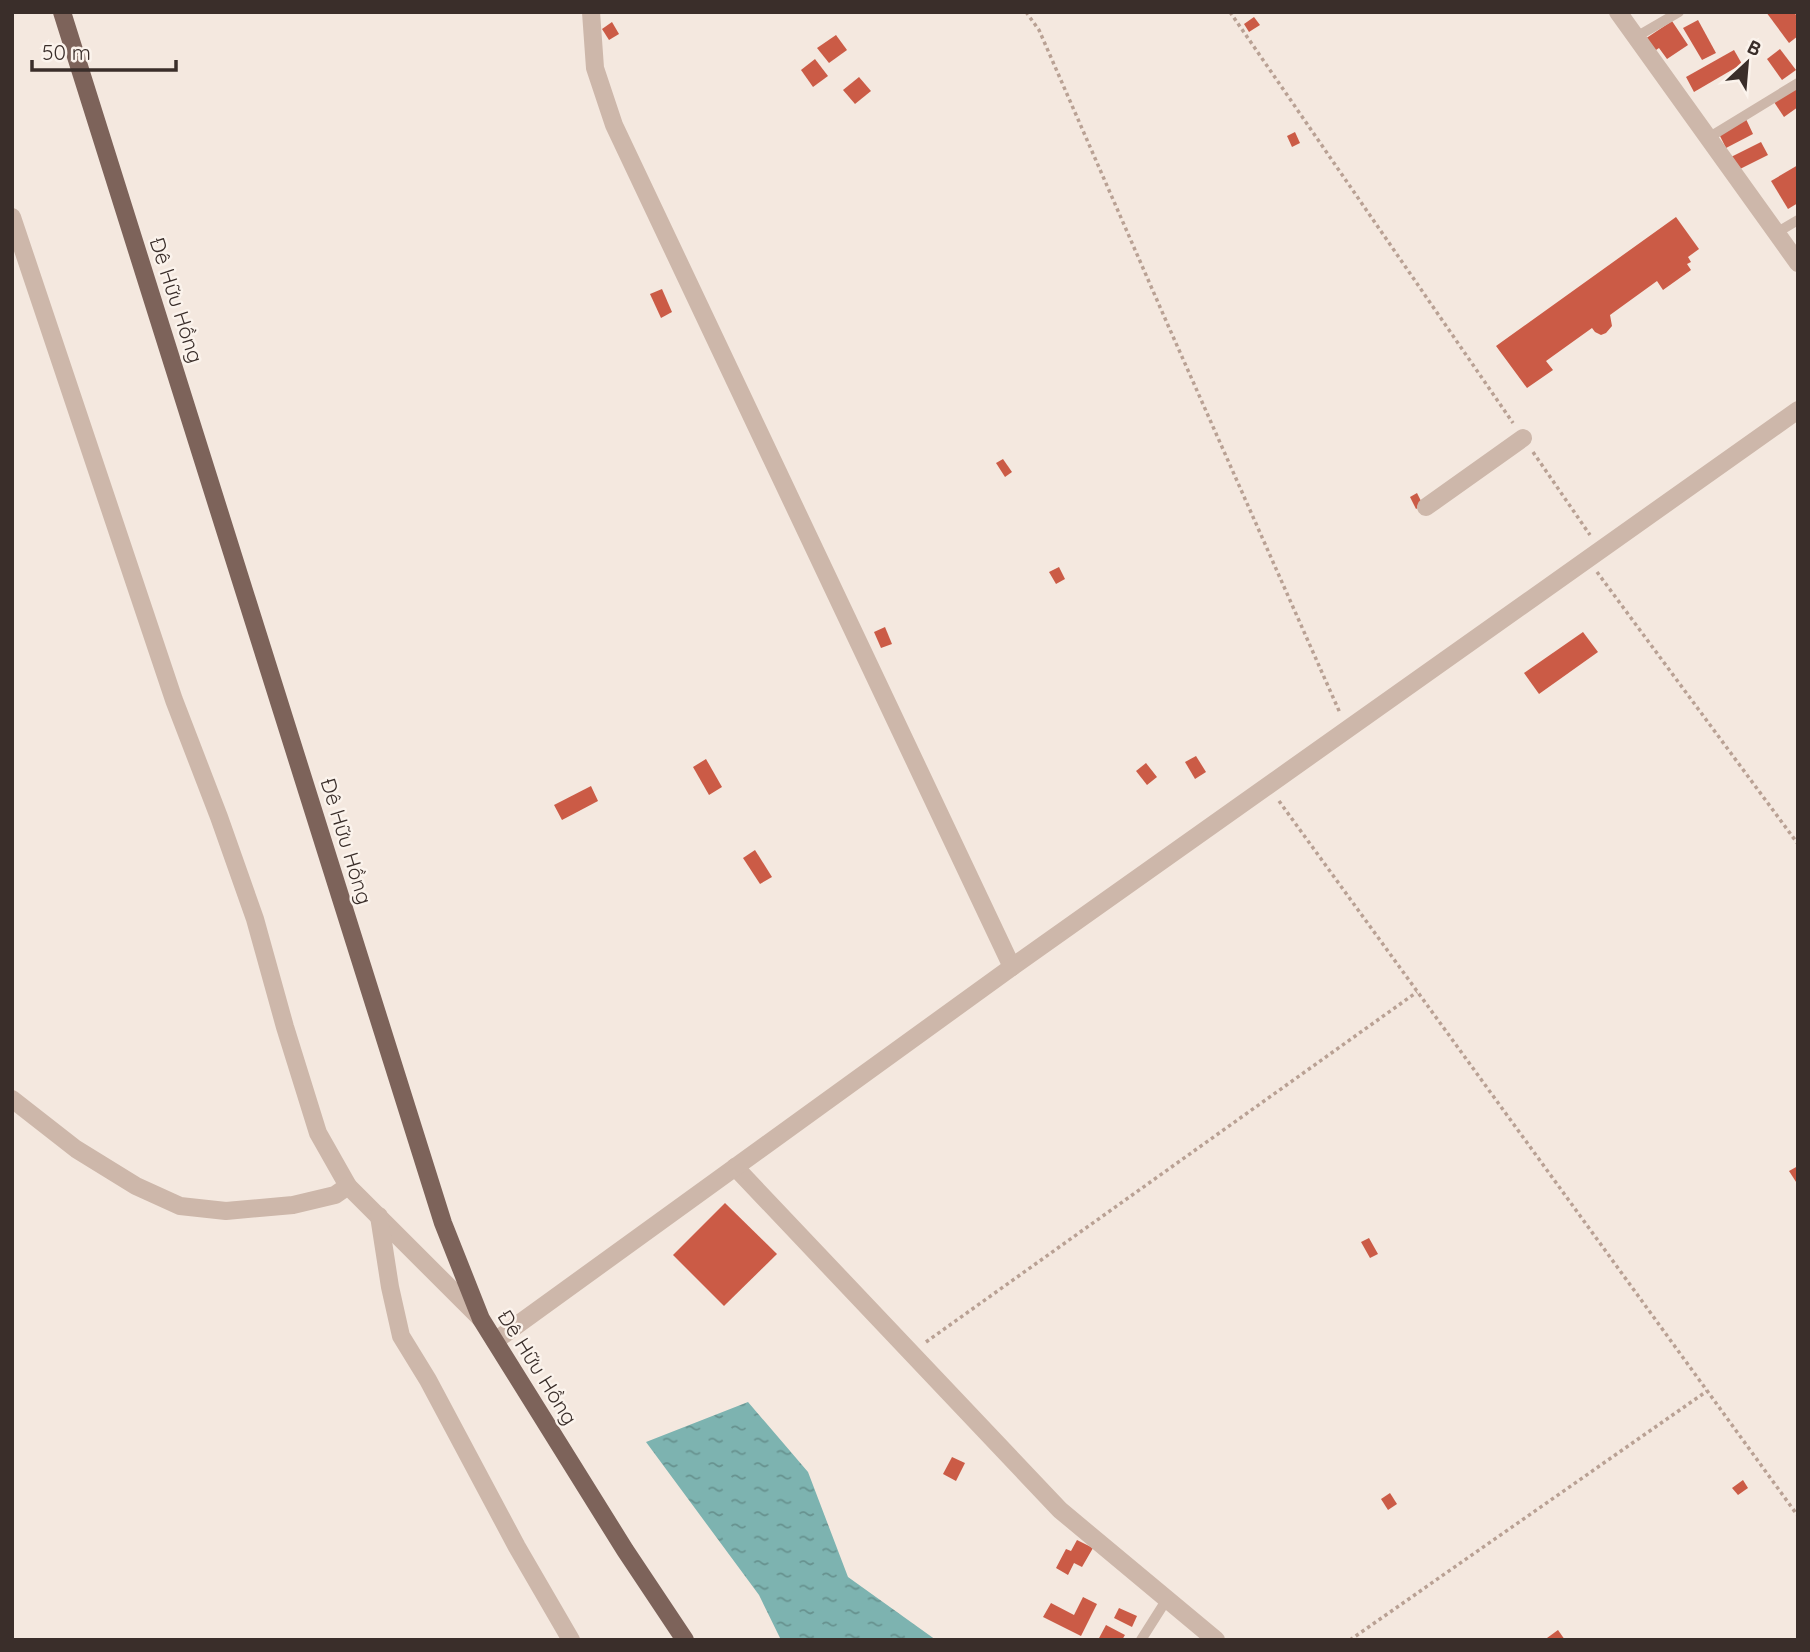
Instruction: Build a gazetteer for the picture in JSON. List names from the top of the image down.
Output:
{
  "streets": {
    "main road": ["Đê Hữu Hồng"]
  },
  "scale_bar": "50 m",
  "north": "top right"
}
